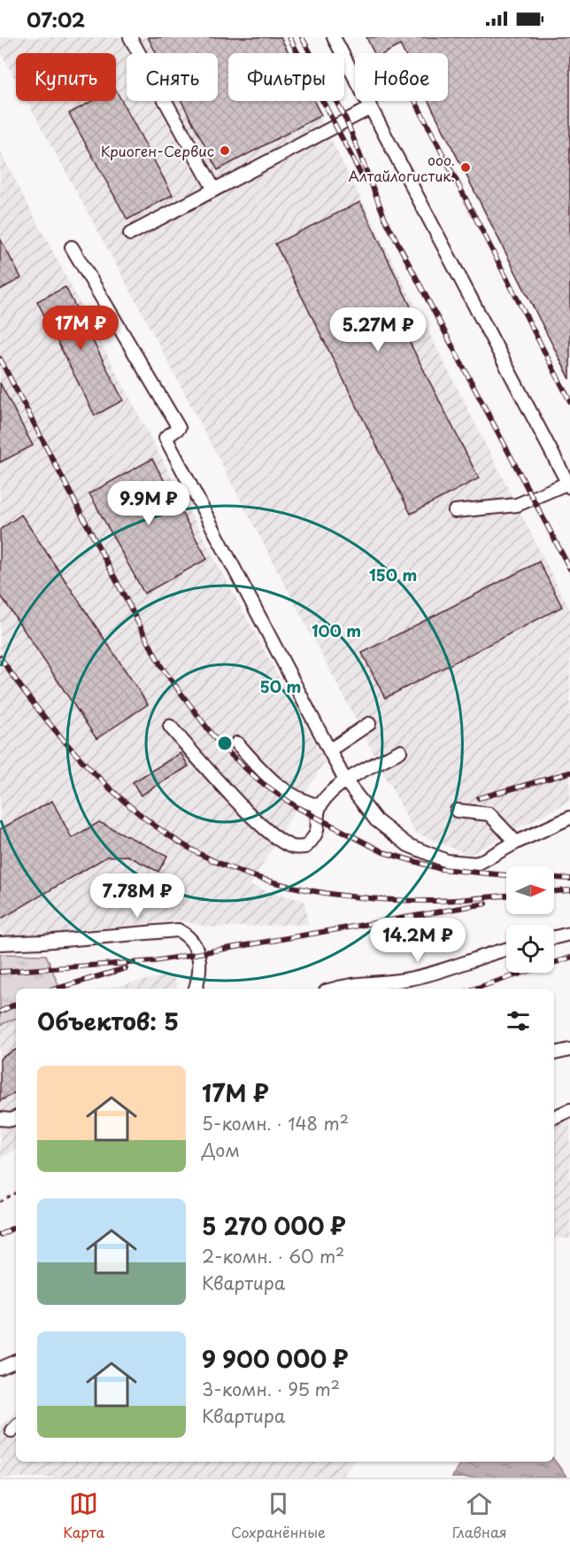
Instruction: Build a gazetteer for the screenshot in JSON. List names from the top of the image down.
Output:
{
  "places": ["Криоген-Сервис", "ооо. Алтайлогистик."],
  "north": "right",
  "page": {
    "status": "07:02",
    "chip": [
      "Купить",
      "Снять",
      "Фильтры",
      "Новое"
    ],
    "price": [
      "17M ₽",
      "5.27M ₽",
      "9.9M ₽",
      "7.78M ₽",
      "14.2M ₽"
    ],
    "heading": "Объектов: 5",
    "list": [
      {
        "name": "17M ₽",
        "note": "5-комн. · 148 m² · Дом"
      },
      {
        "name": "5 270 000 ₽",
        "note": "2-комн. · 60 m² · Квартира"
      },
      {
        "name": "9 900 000 ₽",
        "note": "3-комн. · 95 m² · Квартира"
      }
    ],
    "tabs": ["Карта", "Сохранённые", "Главная"]
  },
  "rings": ["150 m", "100 m", "50 m"]
}
